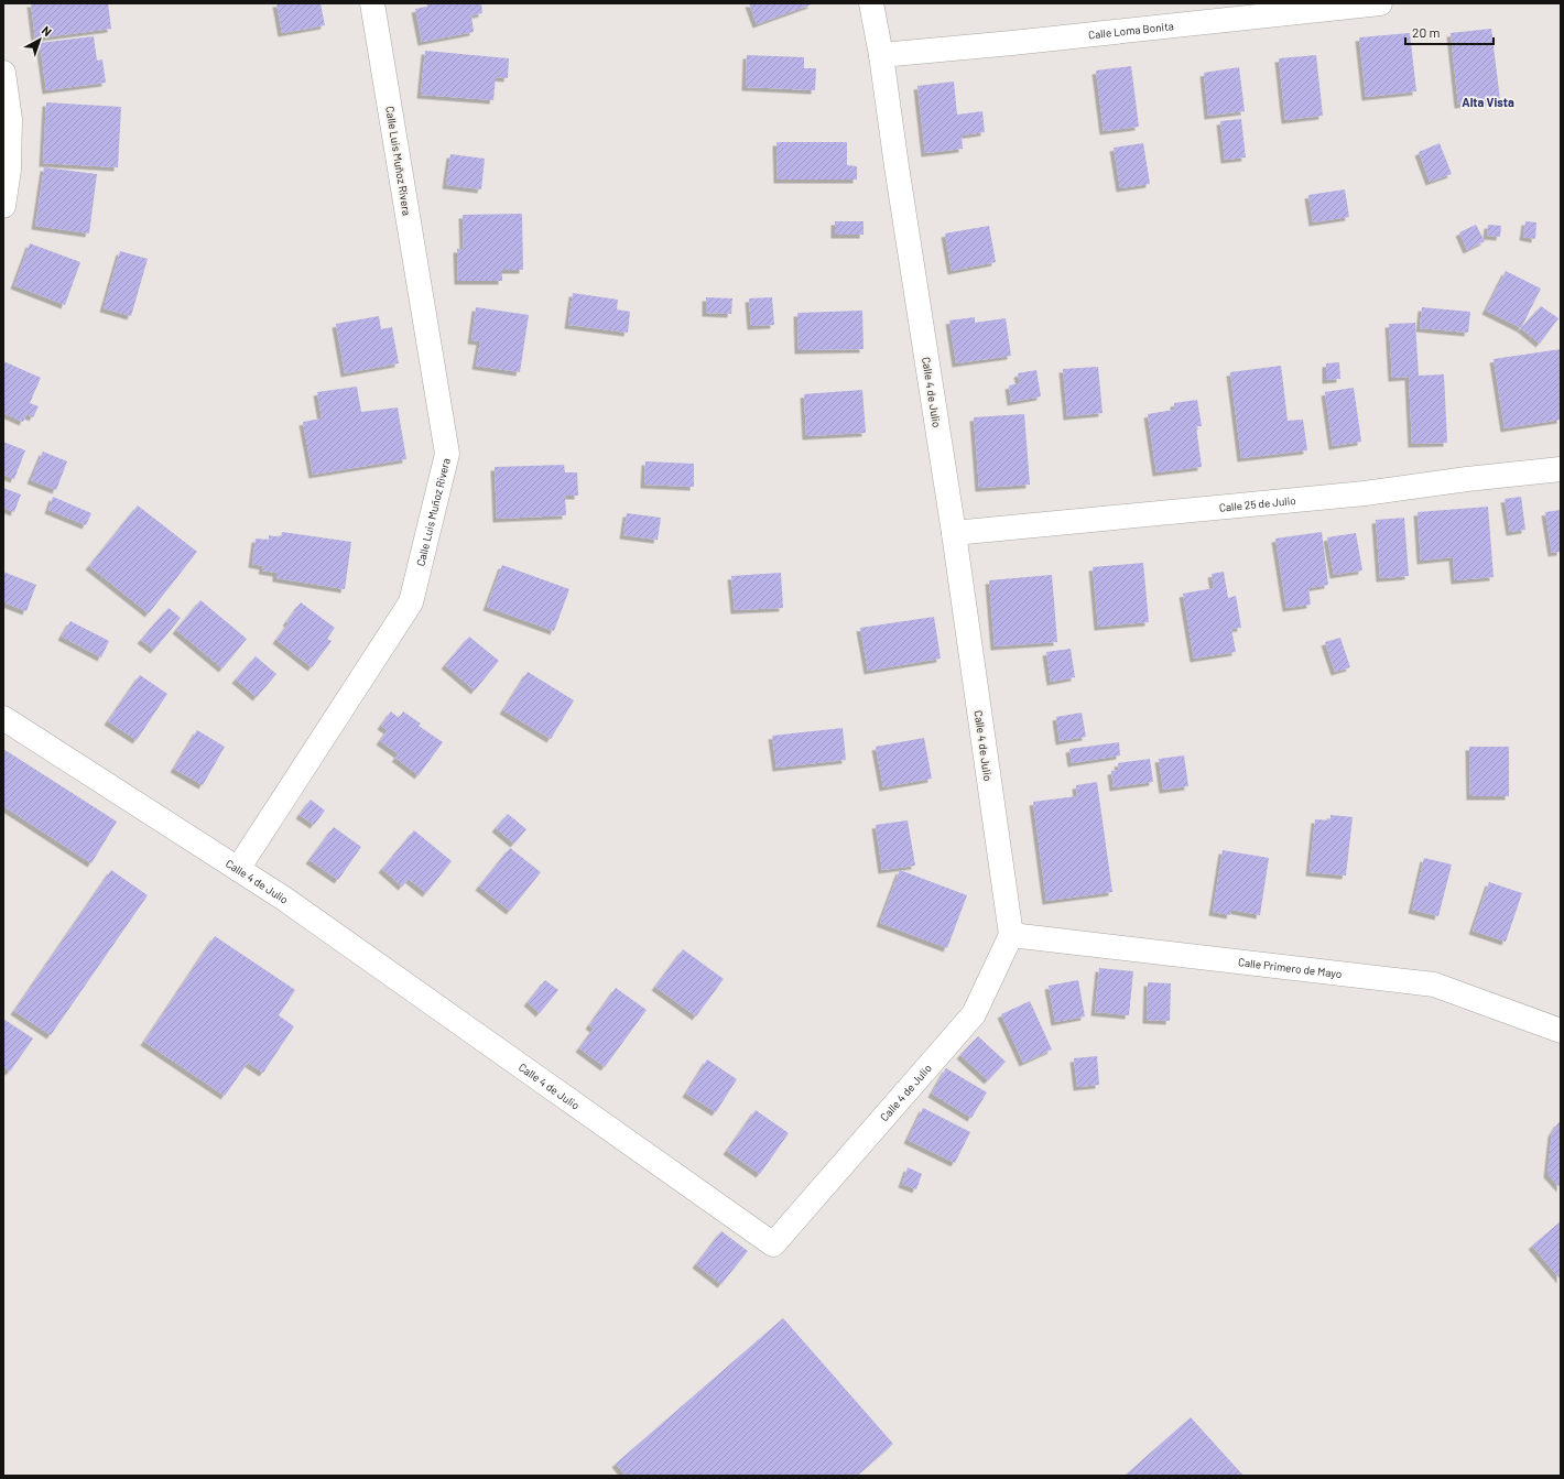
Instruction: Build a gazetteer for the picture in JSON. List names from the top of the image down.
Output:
{
  "streets": {
    "street": [
      "Calle Loma Bonita",
      "Calle Luis Muñoz Rivera",
      "Calle 4 de Julio",
      "Calle 25 de Julio",
      "Calle Primero de Mayo"
    ]
  },
  "crossings": [
    ["Calle Loma Bonita", "Calle 4 de Julio"],
    ["Calle Luis Muñoz Rivera", "Calle 4 de Julio"],
    ["Calle 4 de Julio", "Calle 25 de Julio"],
    ["Calle 4 de Julio", "Calle Primero de Mayo"]
  ],
  "districts": ["Alta Vista"],
  "scale_bar": "20 m",
  "north": "top right"
}
